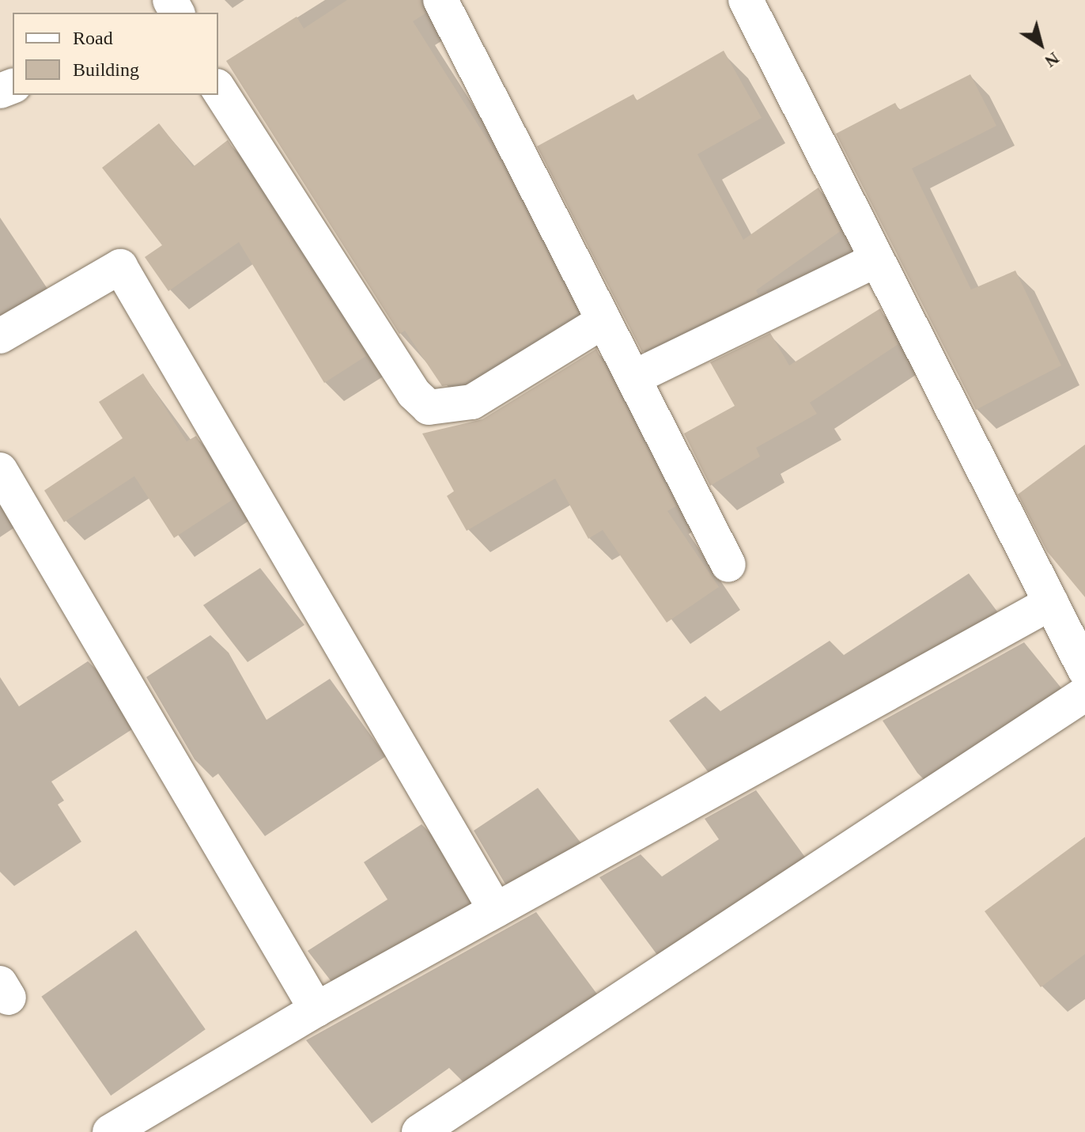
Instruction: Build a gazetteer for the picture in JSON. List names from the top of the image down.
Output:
{
  "legend": ["Road", "Building"],
  "north": "bottom right"
}
